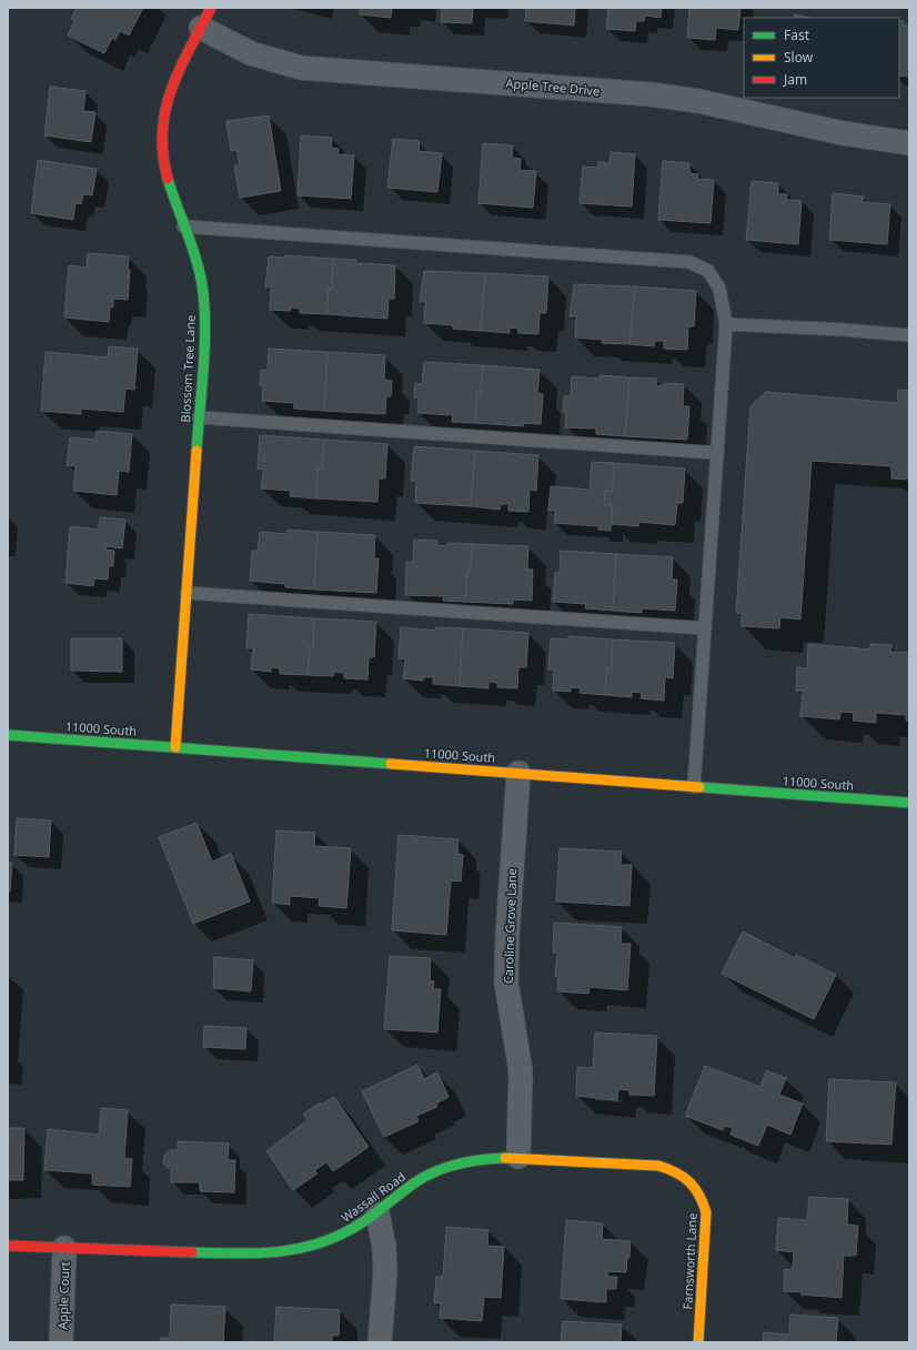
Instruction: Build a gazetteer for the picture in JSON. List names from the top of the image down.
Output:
{
  "streets": {
    "street": [
      "Apple Tree Drive",
      "Blossom Tree Lane",
      "11000 South",
      "Caroline Grove Lane",
      "Wassail Road",
      "Farnsworth Lane",
      "Apple Court"
    ]
  },
  "crossings": [
    ["Apple Tree Drive", "Blossom Tree Lane"],
    ["Blossom Tree Lane", "11000 South"],
    ["11000 South", "Caroline Grove Lane"],
    ["Caroline Grove Lane", "Wassail Road"],
    ["Wassail Road", "Farnsworth Lane"],
    ["Wassail Road", "Apple Court"]
  ],
  "legend": ["Fast", "Slow", "Jam"]
}
